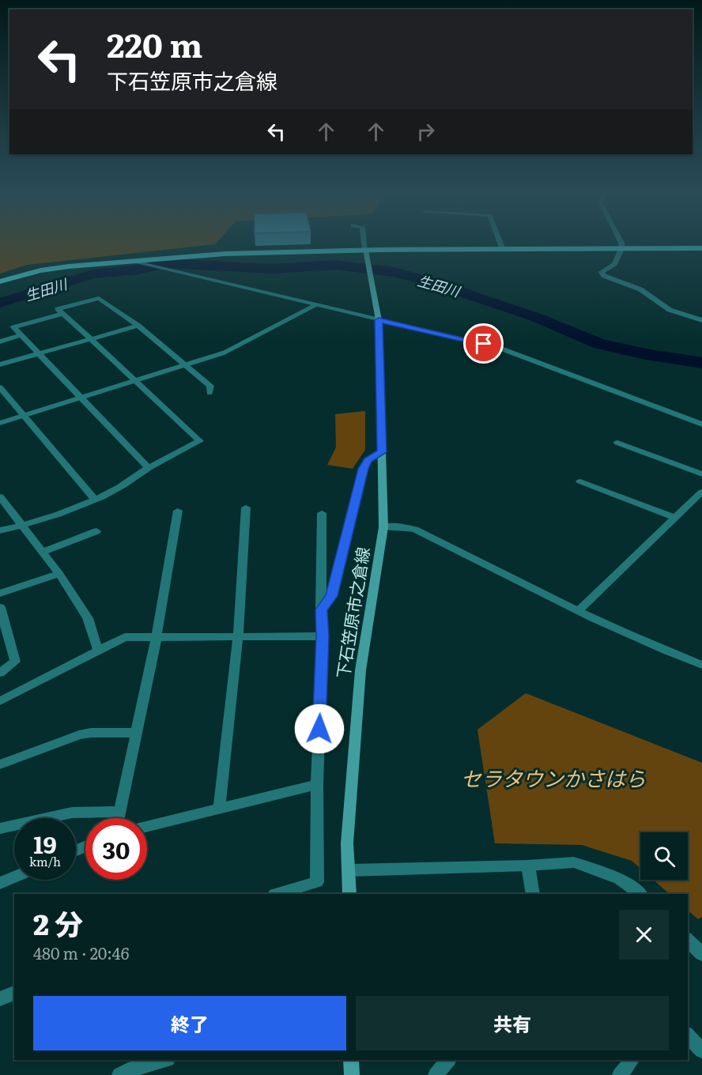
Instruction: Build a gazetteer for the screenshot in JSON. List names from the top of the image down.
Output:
{
  "streets": {
    "main road": ["下石笠原市之倉線"]
  },
  "water": ["生田川"],
  "parks": ["セラタウンかさはら"],
  "page": {
    "turn": ["220 m", "下石笠原市之倉線"],
    "speed": "19 km/h",
    "limit": "30",
    "heading": ["2 分", "480 m · 20:46"],
    "buttons": ["終了", "共有"]
  }
}
